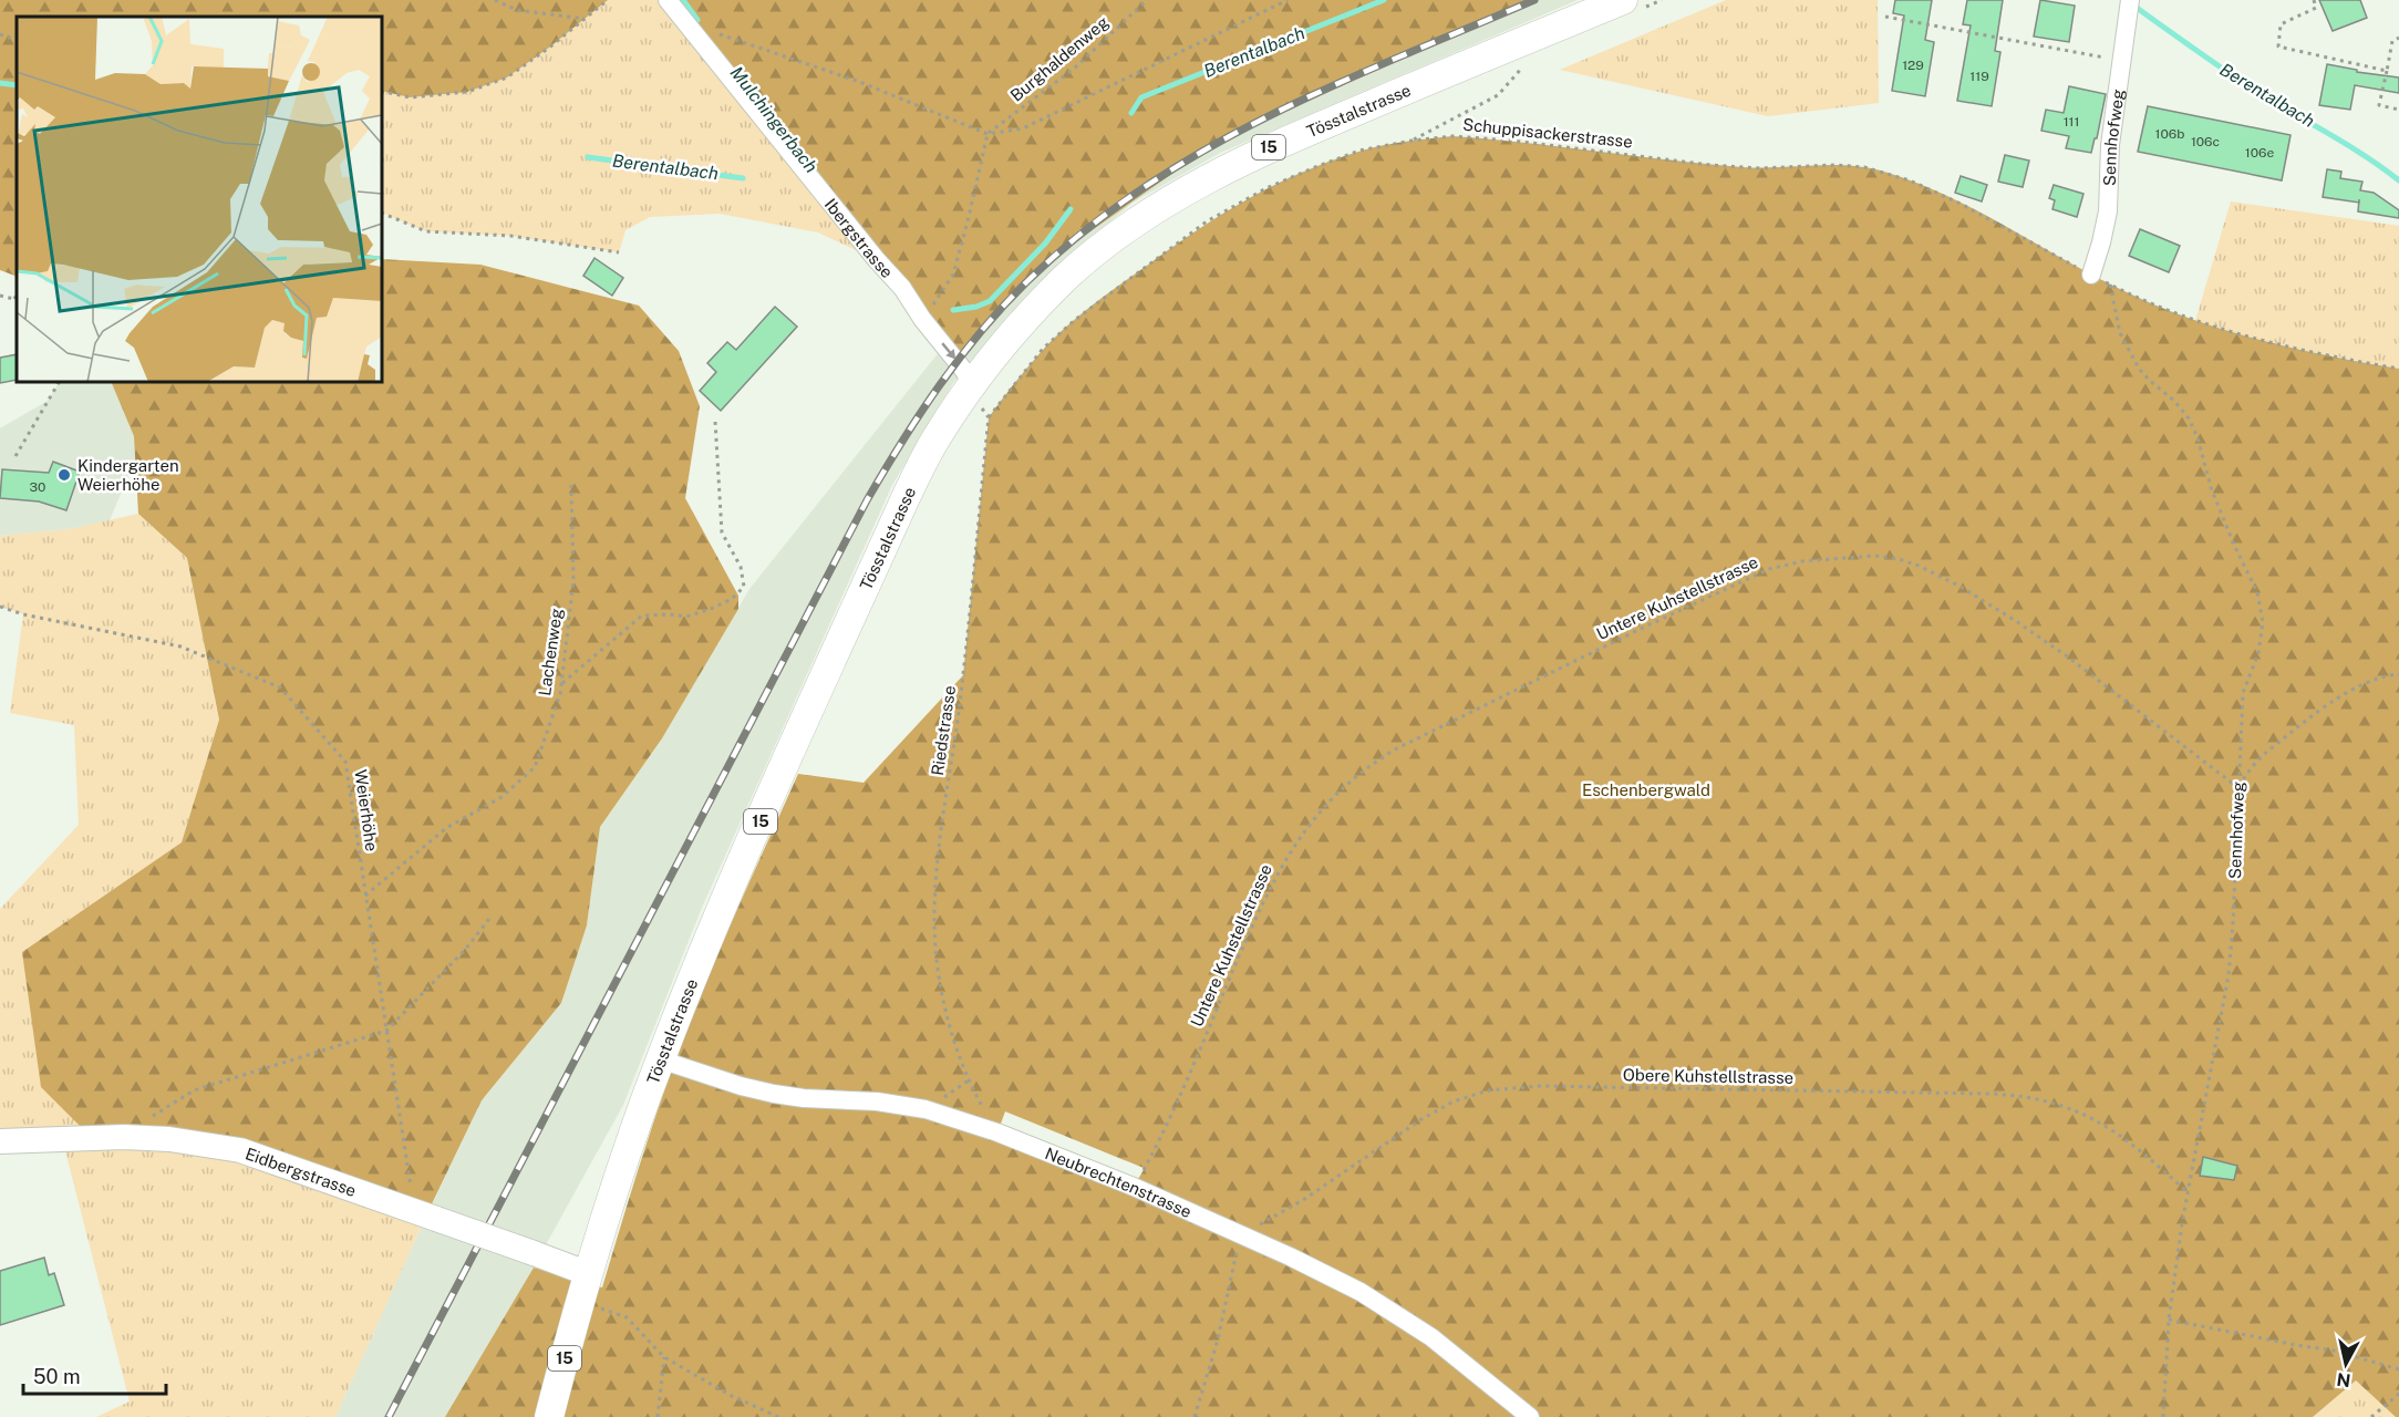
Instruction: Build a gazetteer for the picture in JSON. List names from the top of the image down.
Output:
{
  "streets": {
    "main road": ["Tösstalstrasse", "15"],
    "street": [
      "Sennhofweg",
      "Ibergstrasse",
      "Eidbergstrasse",
      "Neubrechtenstrasse"
    ],
    "path": [
      "Burghaldenweg",
      "Schuppisackerstrasse",
      "Untere Kuhstellstrasse",
      "Lachenweg",
      "Riedstrasse",
      "Weierhöhe",
      "Obere Kuhstellstrasse"
    ]
  },
  "crossings": [
    ["Tösstalstrasse", "Ibergstrasse"],
    ["Tösstalstrasse", "Eidbergstrasse"],
    ["Tösstalstrasse", "Neubrechtenstrasse"],
    ["Schuppisackerstrasse", "Sennhofweg"],
    ["Schuppisackerstrasse", "Riedstrasse"],
    ["Sennhofweg", "Untere Kuhstellstrasse"],
    ["Sennhofweg", "Obere Kuhstellstrasse"],
    ["Untere Kuhstellstrasse", "Neubrechtenstrasse"],
    ["Lachenweg", "Weierhöhe"],
    ["Riedstrasse", "Neubrechtenstrasse"],
    ["Weierhöhe", "Eidbergstrasse"],
    ["Obere Kuhstellstrasse", "Neubrechtenstrasse"]
  ],
  "water": ["Berentalbach", "Mulchingerbach"],
  "parks": ["Eschenbergwald"],
  "places": ["Kindergarten Weierhöhe"],
  "house_numbers": [
    "129",
    "119",
    "111",
    "106b",
    "106c",
    "106e",
    "30"
  ],
  "scale_bar": "50 m",
  "north": "bottom"
}
